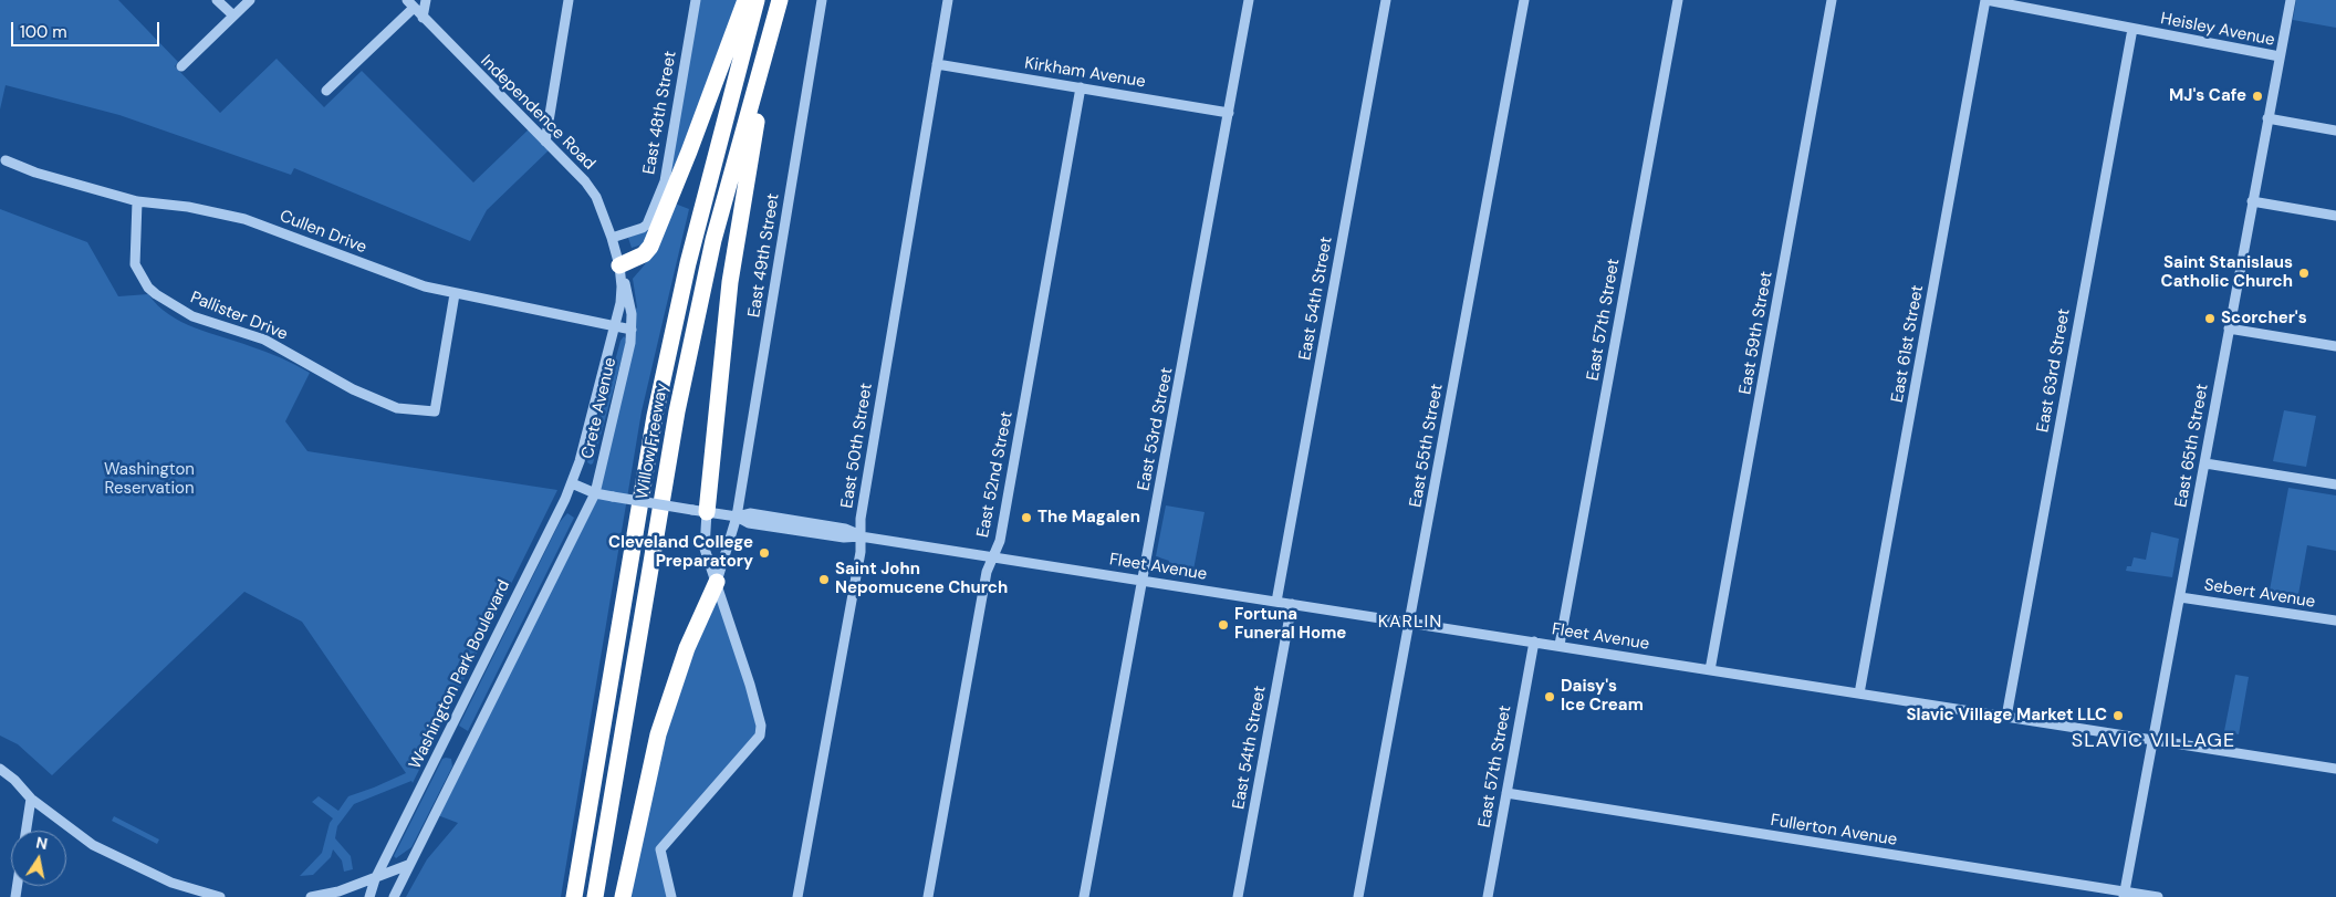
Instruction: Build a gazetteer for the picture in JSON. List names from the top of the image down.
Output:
{
  "streets": {
    "highway": ["Willow Freeway"],
    "street": [
      "Heisley Avenue",
      "Kirkham Avenue",
      "Independence Road",
      "East 48th Street",
      "Cullen Drive",
      "East 49th Street",
      "East 54th Street",
      "Pallister Drive",
      "East 57th Street",
      "East 59th Street",
      "East 61st Street",
      "East 63rd Street",
      "Crete Avenue",
      "East 53rd Street",
      "East 50th Street",
      "East 55th Street",
      "East 65th Street",
      "East 52nd Street",
      "Fleet Avenue",
      "Sebert Avenue",
      "Washington Park Boulevard",
      "Fullerton Avenue"
    ]
  },
  "crossings": [
    ["Heisley Avenue", "East 61st Street"],
    ["Heisley Avenue", "East 63rd Street"],
    ["Heisley Avenue", "East 65th Street"],
    ["Kirkham Avenue", "East 53rd Street"],
    ["Kirkham Avenue", "East 50th Street"],
    ["Kirkham Avenue", "East 52nd Street"],
    ["Independence Road", "East 48th Street"],
    ["Independence Road", "Cullen Drive"],
    ["Independence Road", "Crete Avenue"],
    ["Cullen Drive", "Pallister Drive"],
    ["Cullen Drive", "Crete Avenue"],
    ["East 49th Street", "Fleet Avenue"],
    ["East 54th Street", "Fleet Avenue"],
    ["East 57th Street", "Fleet Avenue"],
    ["East 57th Street", "Fullerton Avenue"],
    ["East 59th Street", "Fleet Avenue"],
    ["East 61st Street", "Fleet Avenue"],
    ["East 63rd Street", "Fleet Avenue"],
    ["Crete Avenue", "Fleet Avenue"],
    ["Crete Avenue", "Washington Park Boulevard"],
    ["East 53rd Street", "Fleet Avenue"],
    ["East 50th Street", "Fleet Avenue"],
    ["East 55th Street", "Fleet Avenue"],
    ["East 65th Street", "Fleet Avenue"],
    ["East 65th Street", "Sebert Avenue"],
    ["East 65th Street", "Fullerton Avenue"],
    ["East 52nd Street", "Fleet Avenue"],
    ["Fleet Avenue", "Washington Park Boulevard"]
  ],
  "districts": ["KARLIN", "SLAVIC VILLAGE"],
  "parks": ["Washington Reservation"],
  "places": [
    "MJ's Cafe",
    "Saint Stanislaus Catholic Church",
    "Scorcher's",
    "The Magalen",
    "Cleveland College Preparatory",
    "Saint John Nepomucene Church",
    "Fortuna Funeral Home",
    "Daisy's Ice Cream",
    "Slavic Village Market LLC"
  ],
  "scale_bar": "100 m",
  "north": "top"
}
